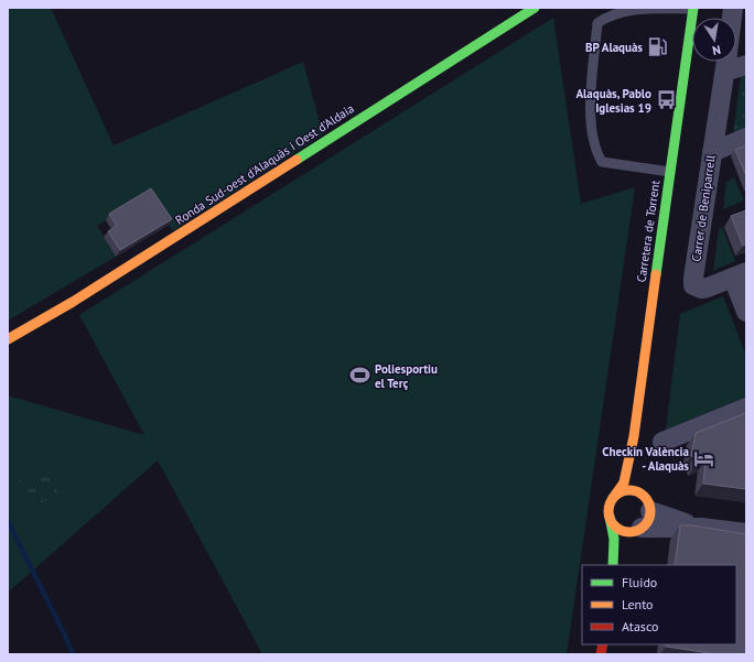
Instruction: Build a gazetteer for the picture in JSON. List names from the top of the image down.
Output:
{
  "streets": {
    "street": ["Ronda Sud-oest d'Alaquàs i Oest d'Aldaia", "Carrer de Beniparrell", "Carretera de Torrent"]
  },
  "places": {
    "fuel station": ["BP Alaquàs"],
    "bus stop": ["Alaquàs, Pablo Iglesias 19"],
    "sports": ["Poliesportiu el Terç"],
    "hotel": ["Checkin València - Alaquàs"]
  },
  "legend": ["Fluido", "Lento", "Atasco"],
  "north": "bottom"
}
